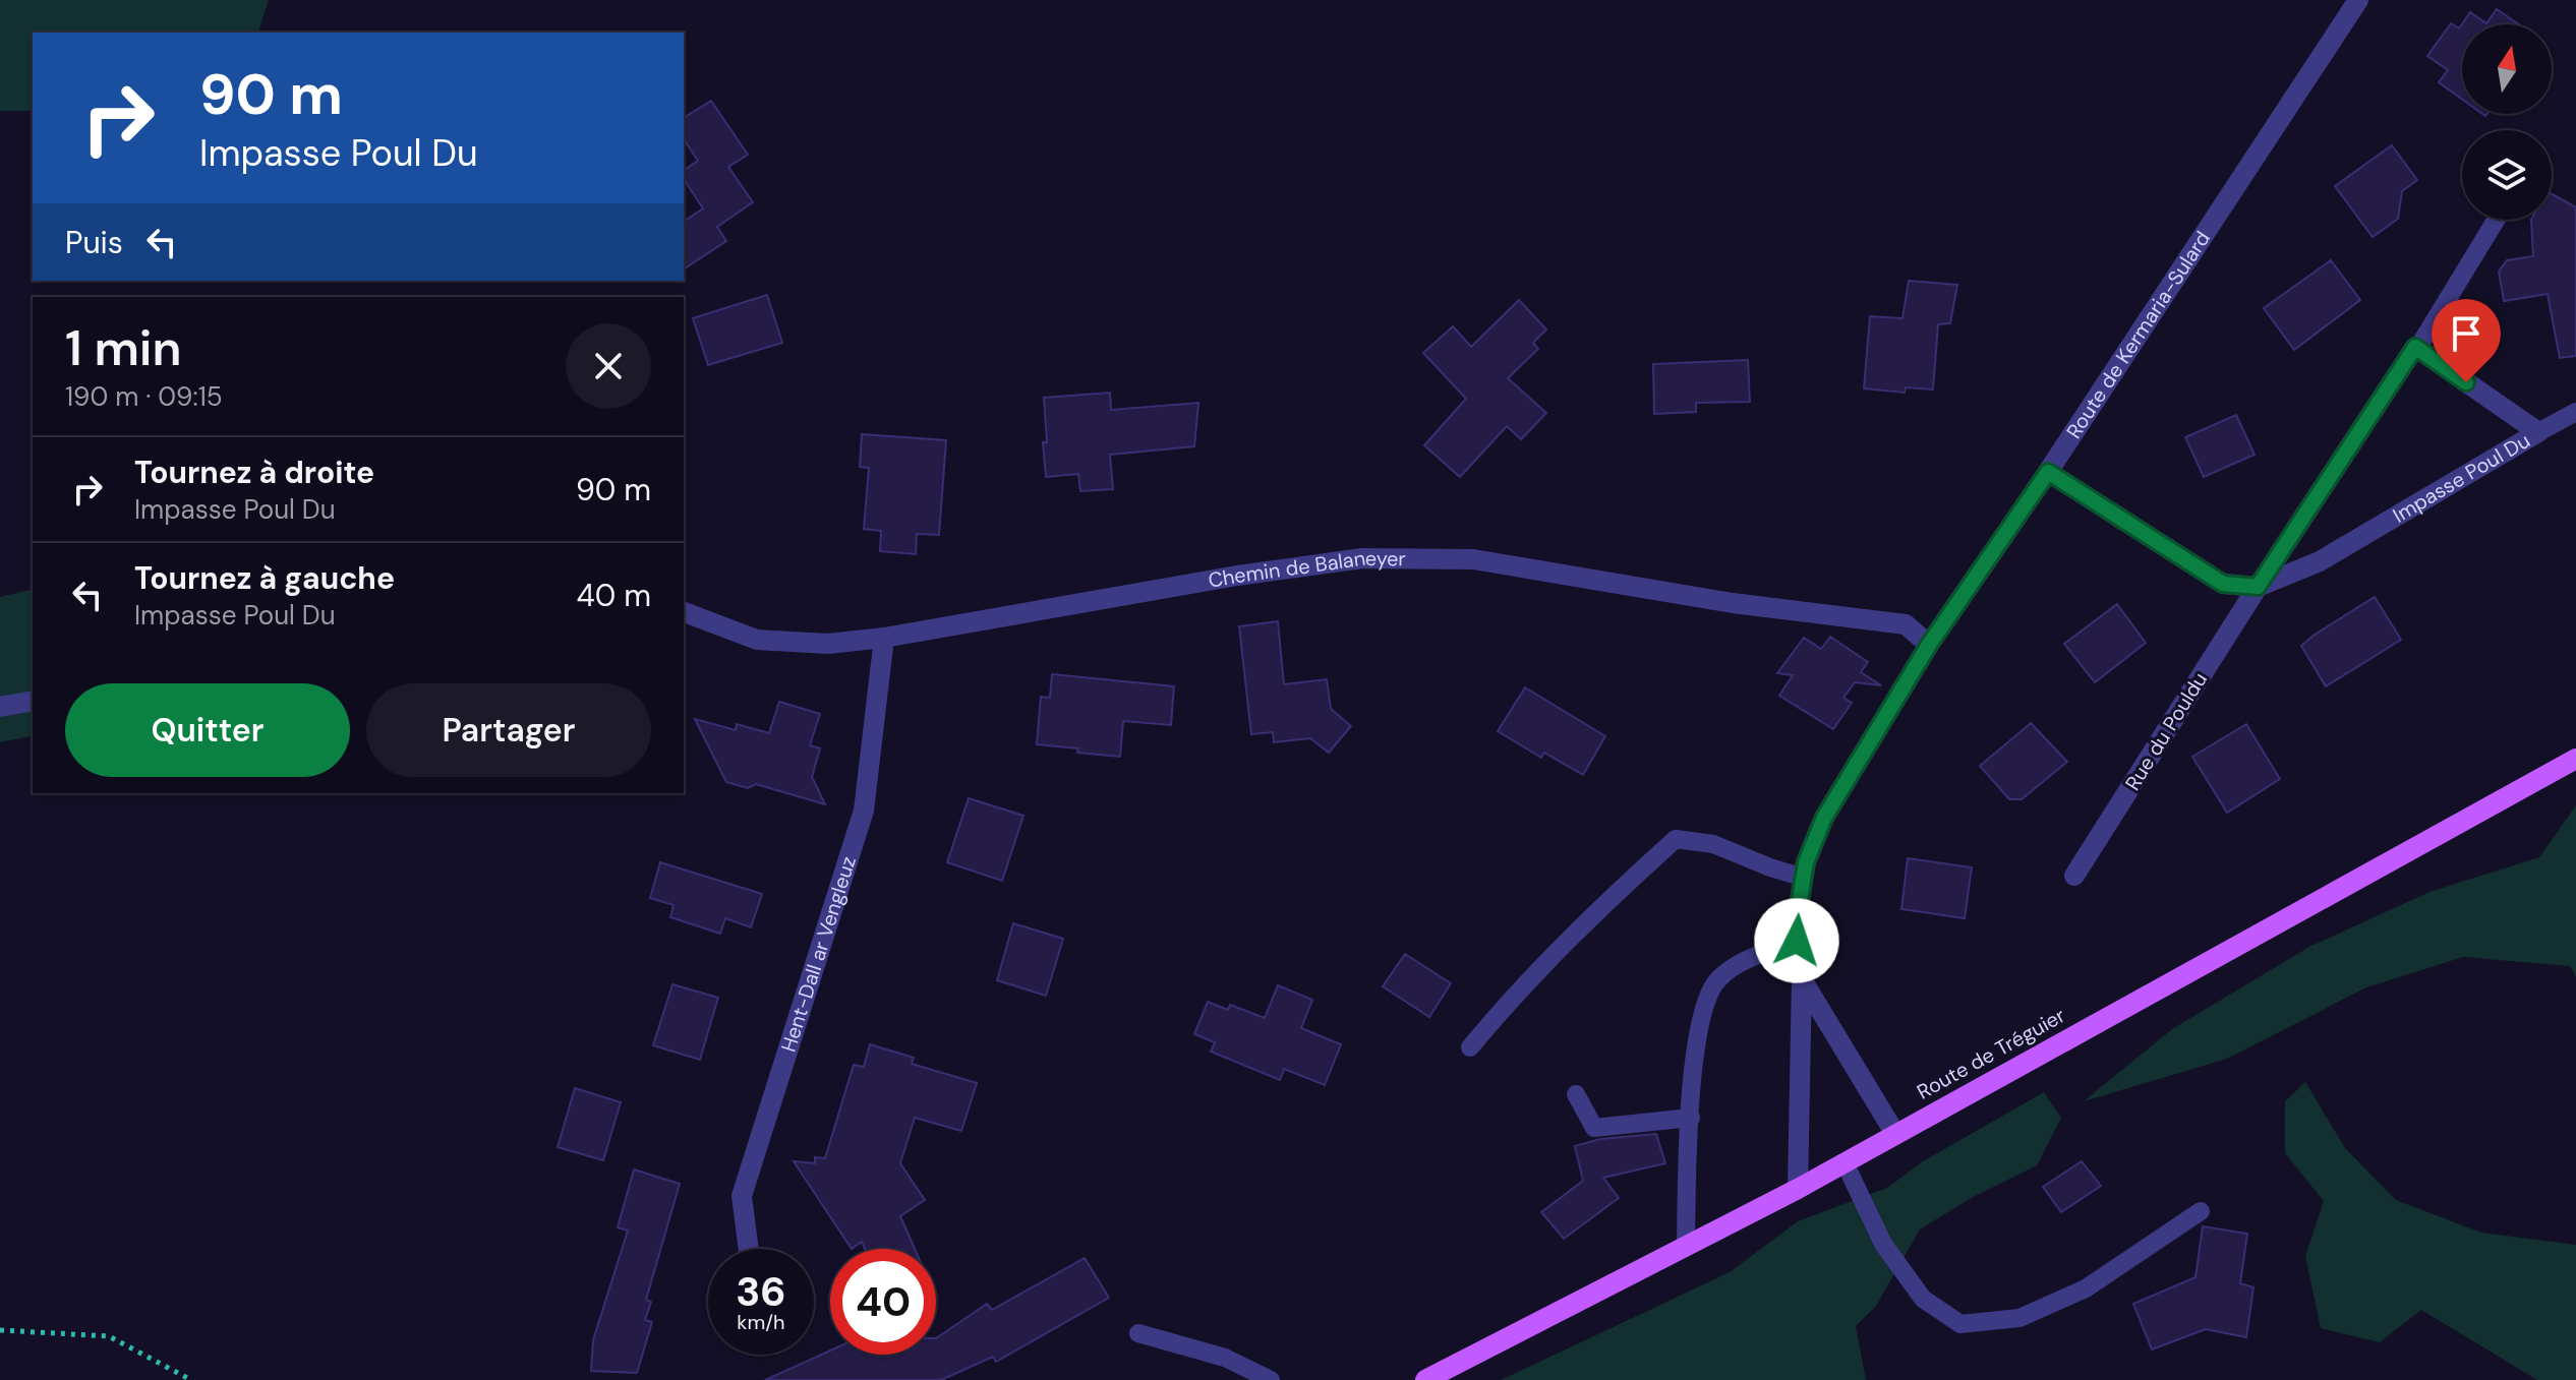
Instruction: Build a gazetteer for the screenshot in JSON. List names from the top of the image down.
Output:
{
  "streets": {
    "main road": ["Route de Tréguier"],
    "street": [
      "Route de Kermaria-Sulard",
      "Impasse Poul Du",
      "Chemin de Balaneyer",
      "Rue du Pouldu",
      "Hent-Dall ar Vengleuz"
    ]
  },
  "crossings": [
    ["Route de Kermaria-Sulard", "Chemin de Balaneyer"],
    ["Route de Kermaria-Sulard", "Route de Tréguier"],
    ["Impasse Poul Du", "Rue du Pouldu"],
    ["Chemin de Balaneyer", "Hent-Dall ar Vengleuz"]
  ],
  "north": "top",
  "page": {
    "turn": ["90 m", "Impasse Poul Du"],
    "then": "Puis",
    "heading": ["1 min", "190 m · 09:15"],
    "list": [
      {
        "name": "Tournez à droite",
        "note": "Impasse Poul Du",
        "value": "90 m"
      },
      {
        "name": "Tournez à gauche",
        "note": "Impasse Poul Du",
        "value": "40 m"
      }
    ],
    "buttons": ["Quitter", "Partager"],
    "speed": "36 km/h",
    "limit": "40"
  }
}
